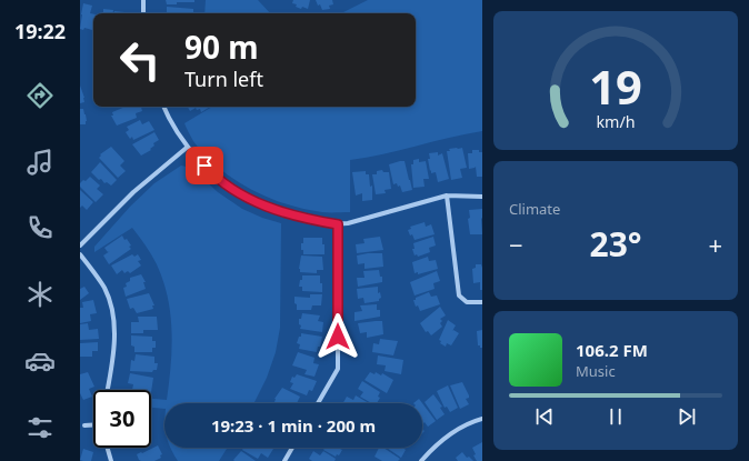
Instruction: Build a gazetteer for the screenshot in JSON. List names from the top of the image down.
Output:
{
  "page": {
    "tabs": "19:22",
    "turn": ["90 m", "Turn left"],
    "tile": "Climate",
    "heat": ["−", "23°", "+"],
    "song": ["106.2 FM", "Music"],
    "limit": "30",
    "trip": "19:23 · 1 min · 200 m",
    "gauge": ["19", "km/h"]
  }
}
